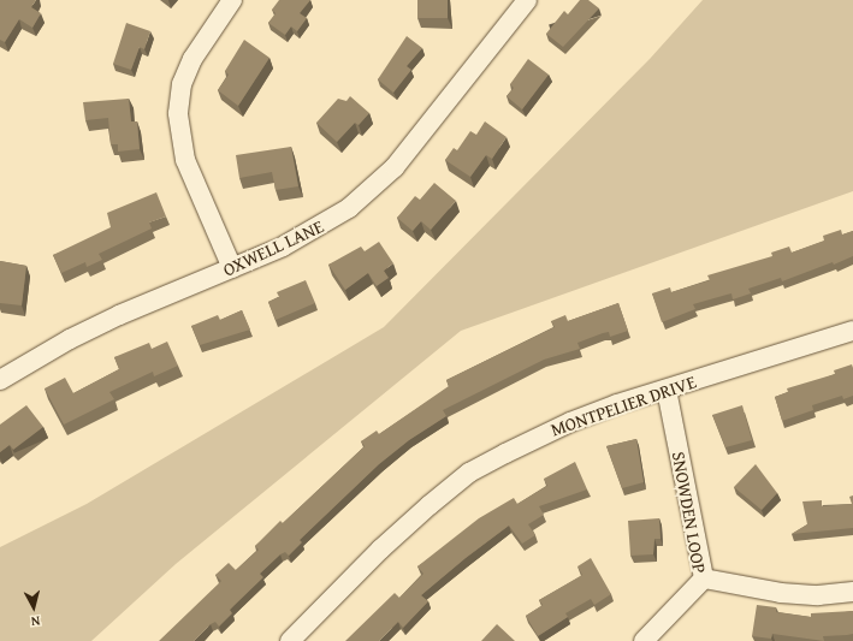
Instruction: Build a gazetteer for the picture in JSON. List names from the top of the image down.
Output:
{
  "streets": {
    "street": ["OXWELL LANE", "MONTPELIER DRIVE", "SNOWDEN LOOP"]
  },
  "crossings": [
    ["MONTPELIER DRIVE", "SNOWDEN LOOP"]
  ],
  "north": "bottom"
}
